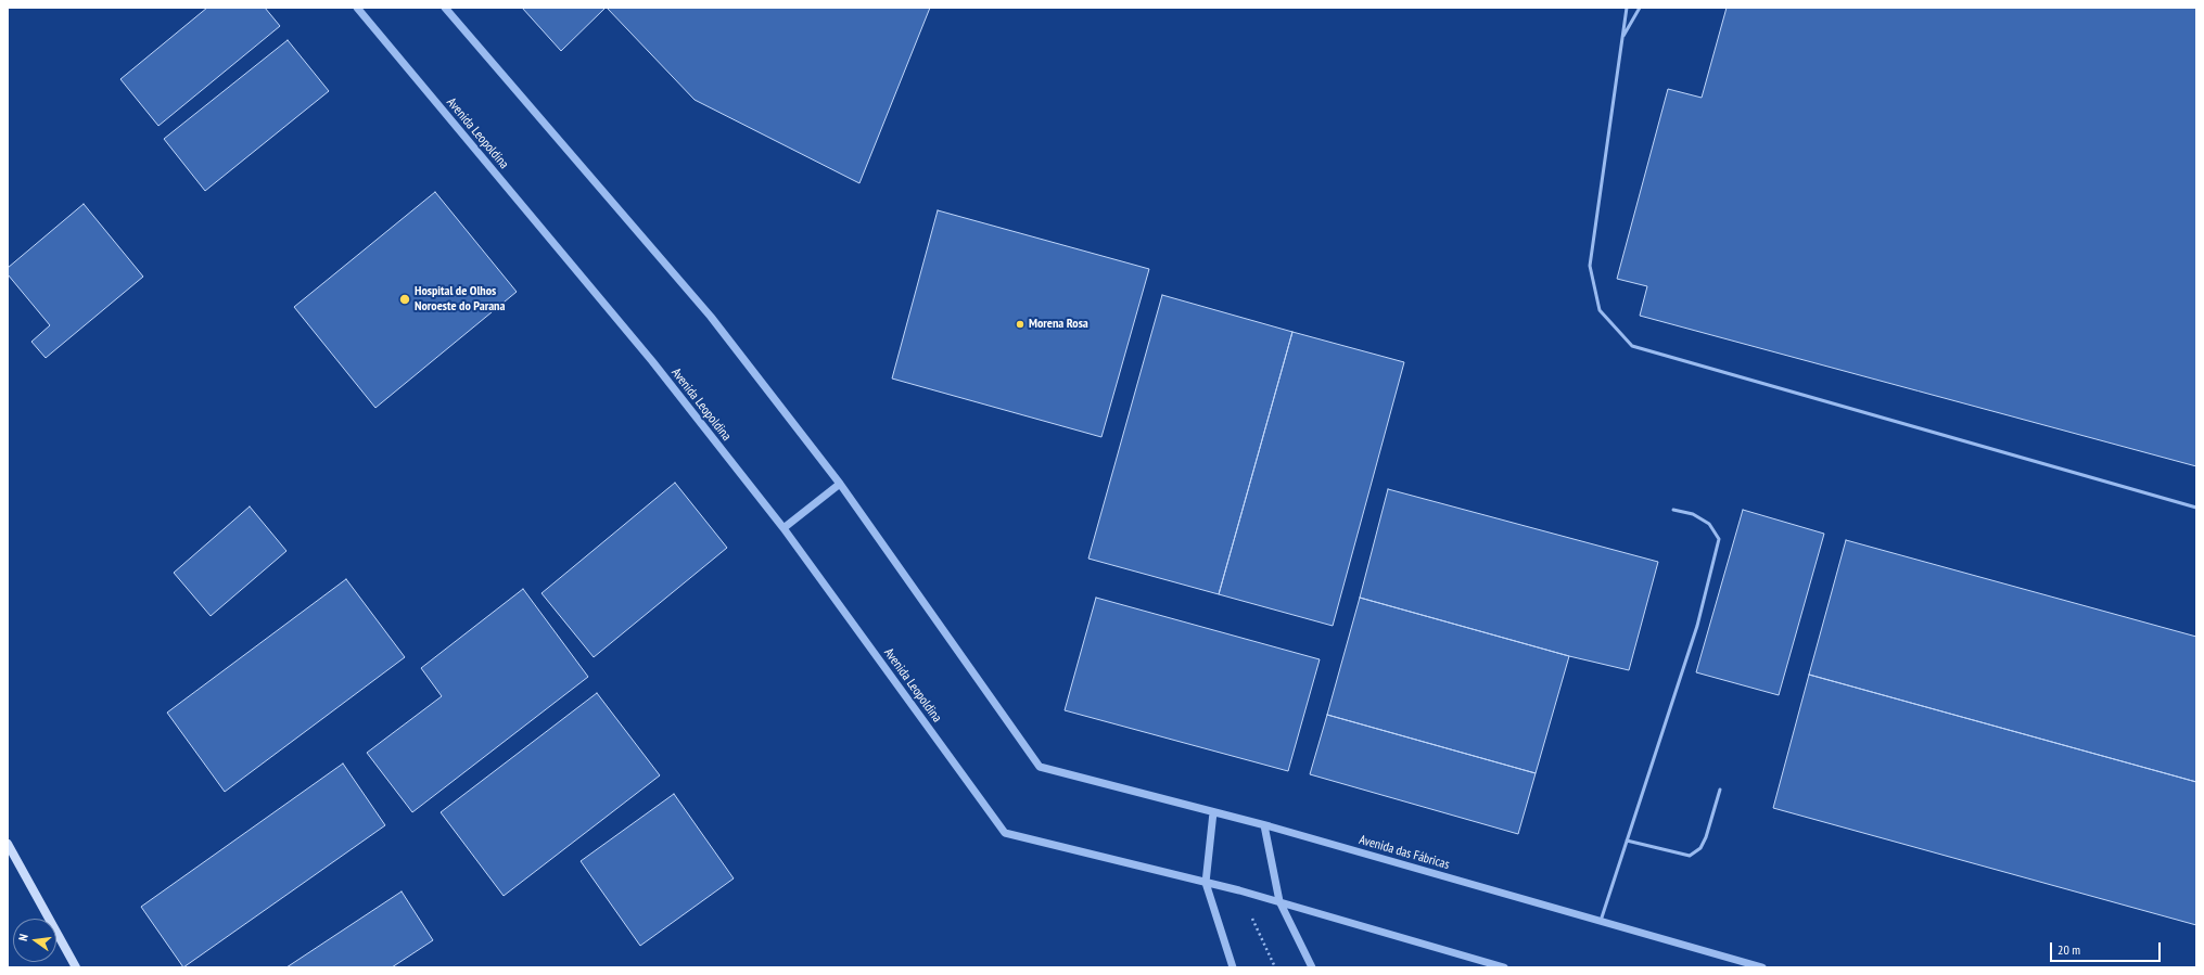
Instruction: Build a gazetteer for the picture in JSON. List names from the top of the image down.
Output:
{
  "streets": {
    "street": ["Avenida Leopoldina", "Avenida das Fábricas"]
  },
  "places": ["Hospital de Olhos Noroeste do Parana", "Morena Rosa"],
  "scale_bar": "20 m",
  "north": "left"
}
